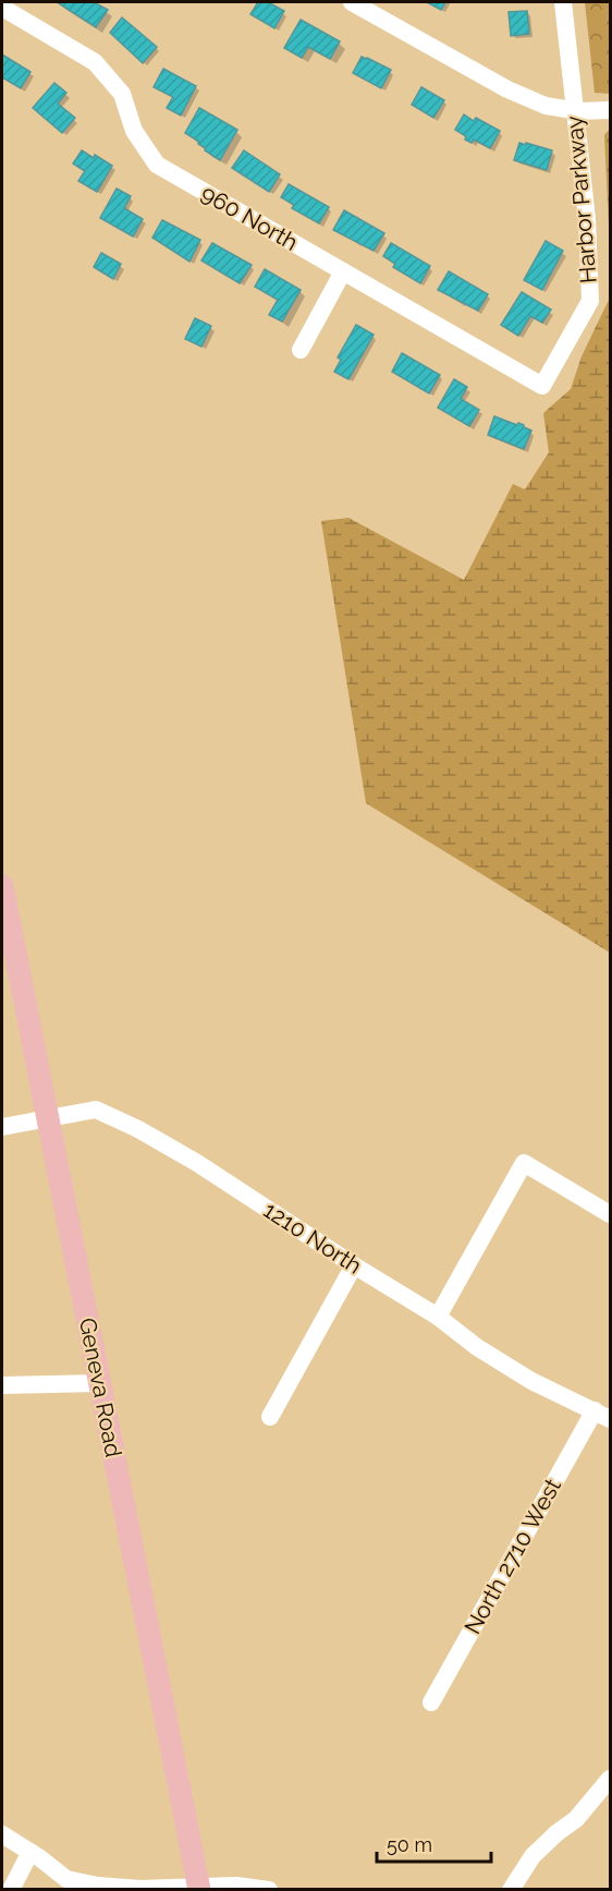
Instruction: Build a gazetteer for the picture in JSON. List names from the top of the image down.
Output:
{
  "streets": {
    "main road": ["Geneva Road"],
    "street": [
      "Harbor Parkway",
      "960 North",
      "1210 North",
      "North 2710 West"
    ]
  },
  "crossings": [
    ["Harbor Parkway", "960 North"],
    ["1210 North", "Geneva Road"],
    ["1210 North", "North 2710 West"]
  ],
  "scale_bar": "50 m"
}
